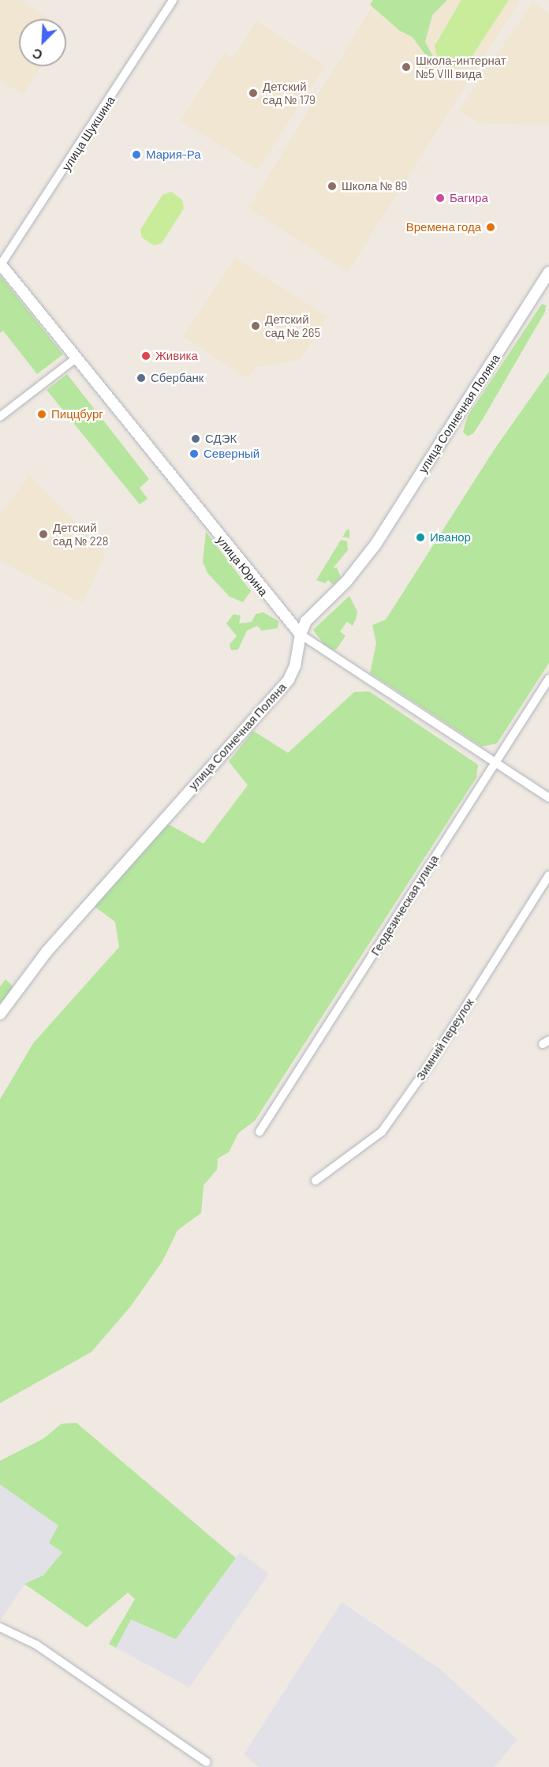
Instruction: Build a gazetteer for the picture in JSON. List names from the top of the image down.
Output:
{
  "streets": {
    "street": [
      "улица Шукшина",
      "улица Солнечная Поляна",
      "улица Юрина",
      "Геодезическая улица",
      "Зимний переулок"
    ]
  },
  "crossings": [
    ["улица Шукшина", "улица Юрина"],
    ["улица Солнечная Поляна", "улица Юрина"],
    ["улица Юрина", "Геодезическая улица"]
  ],
  "places": [
    "Школа-интернат №5 VIII вида",
    "Детский сад № 179",
    "Мария-Ра",
    "Школа № 89",
    "Багира",
    "Времена года",
    "Детский сад № 265",
    "Живика",
    "Сбербанк",
    "Пиццбург",
    "СДЭК",
    "Северный",
    "Детский сад № 228",
    "Иванор"
  ],
  "north": "bottom left"
}
